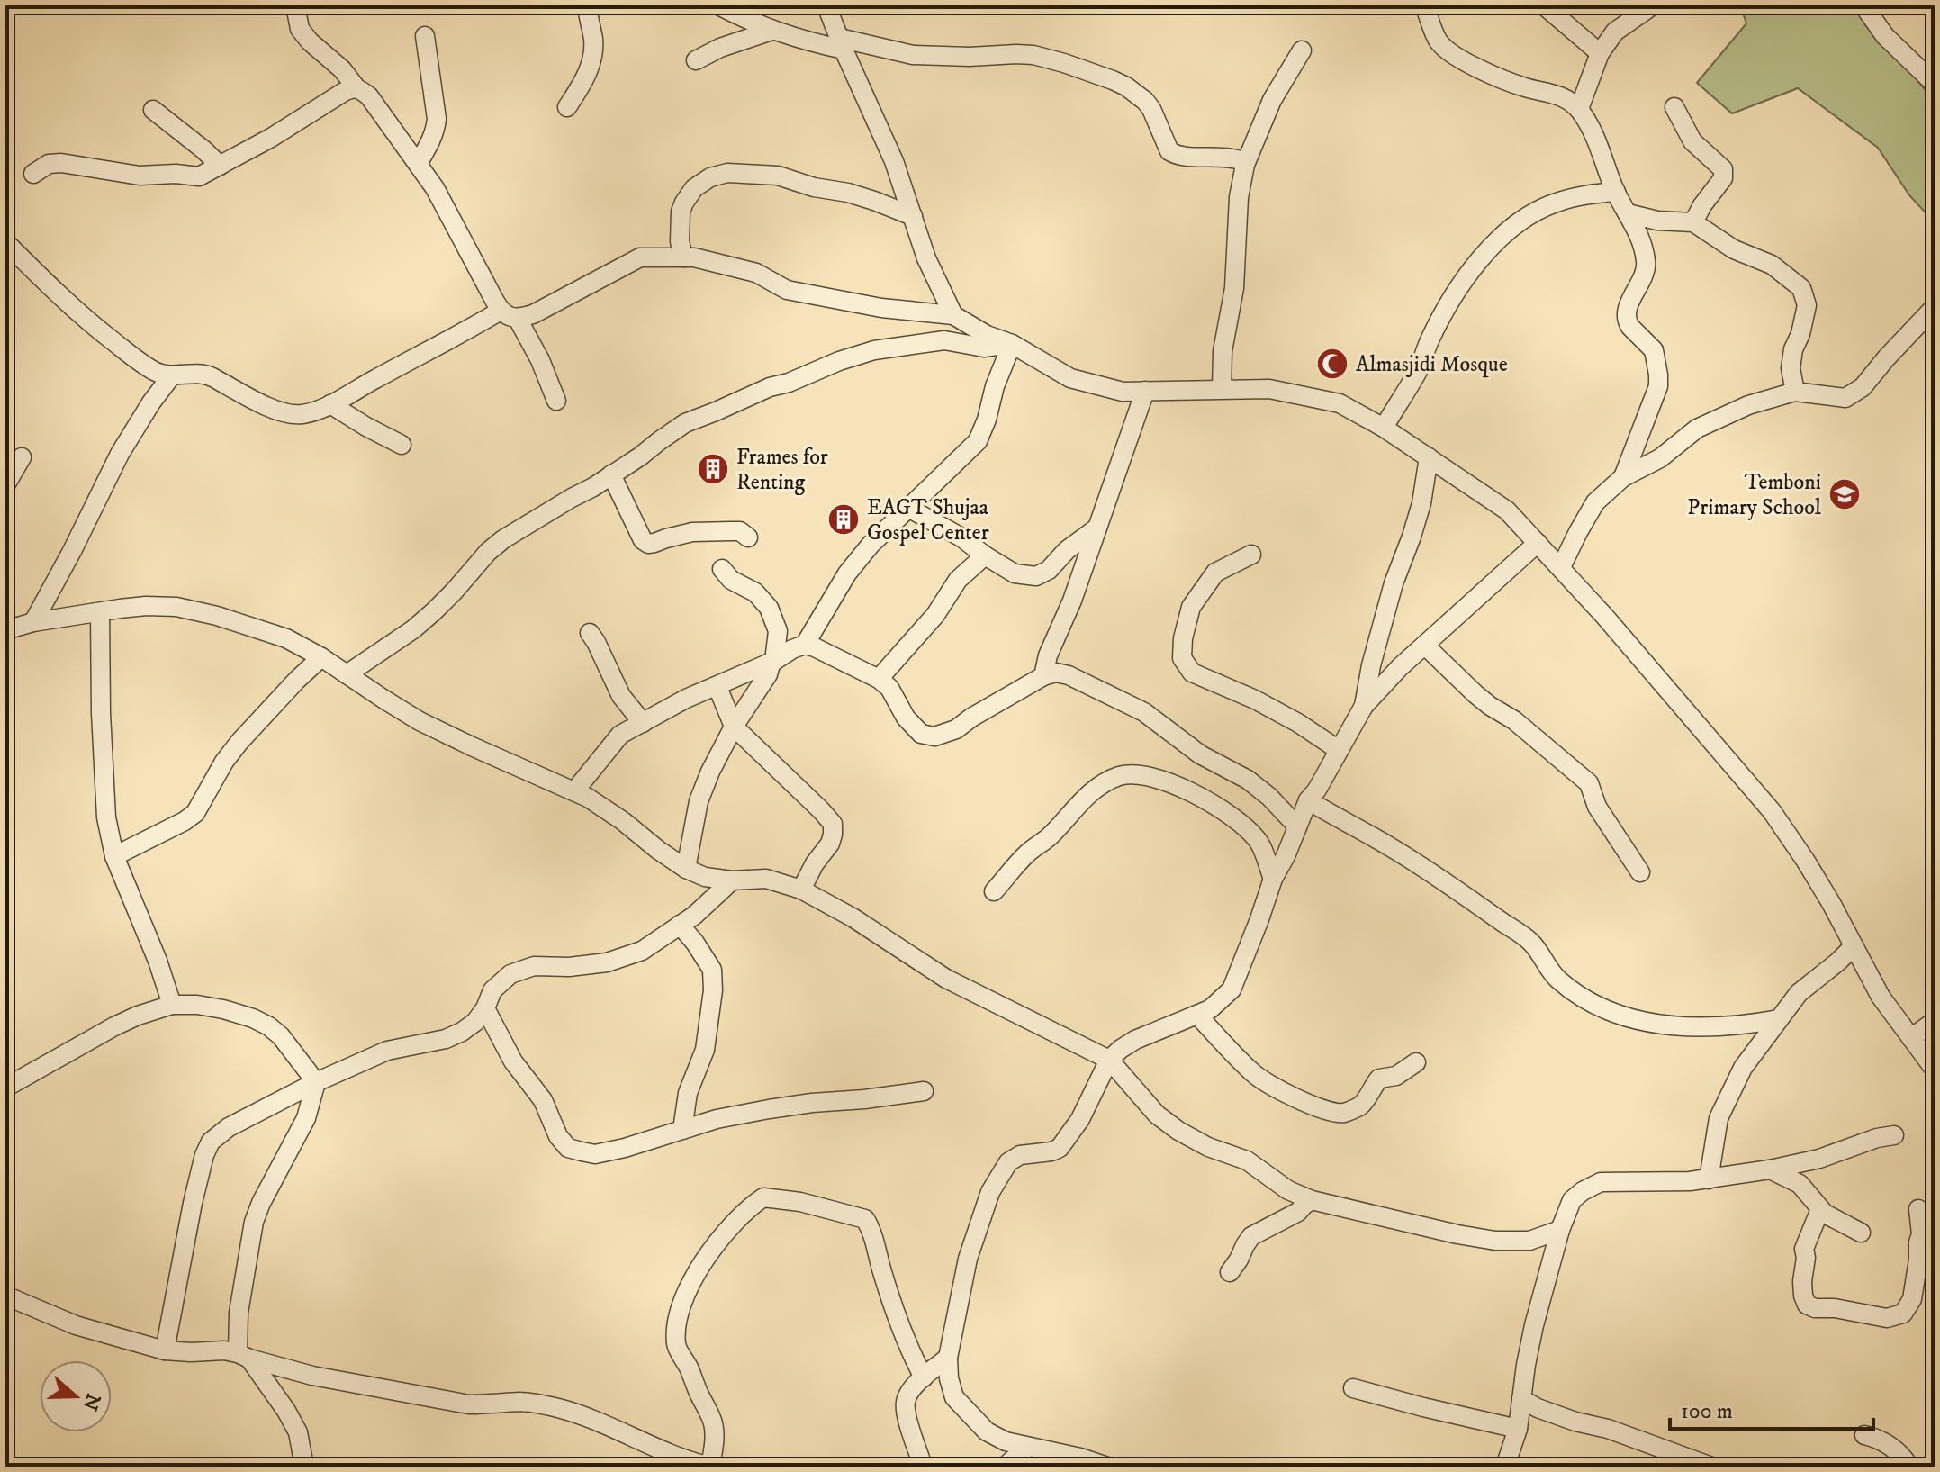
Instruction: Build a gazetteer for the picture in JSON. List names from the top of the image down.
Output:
{
  "places": {
    "mosque": ["Almasjidi Mosque"],
    "building": ["Frames for Renting", "EAGT Shujaa Gospel Center"],
    "school or university": ["Temboni Primary School"]
  },
  "scale_bar": "100 m",
  "north": "right"
}
